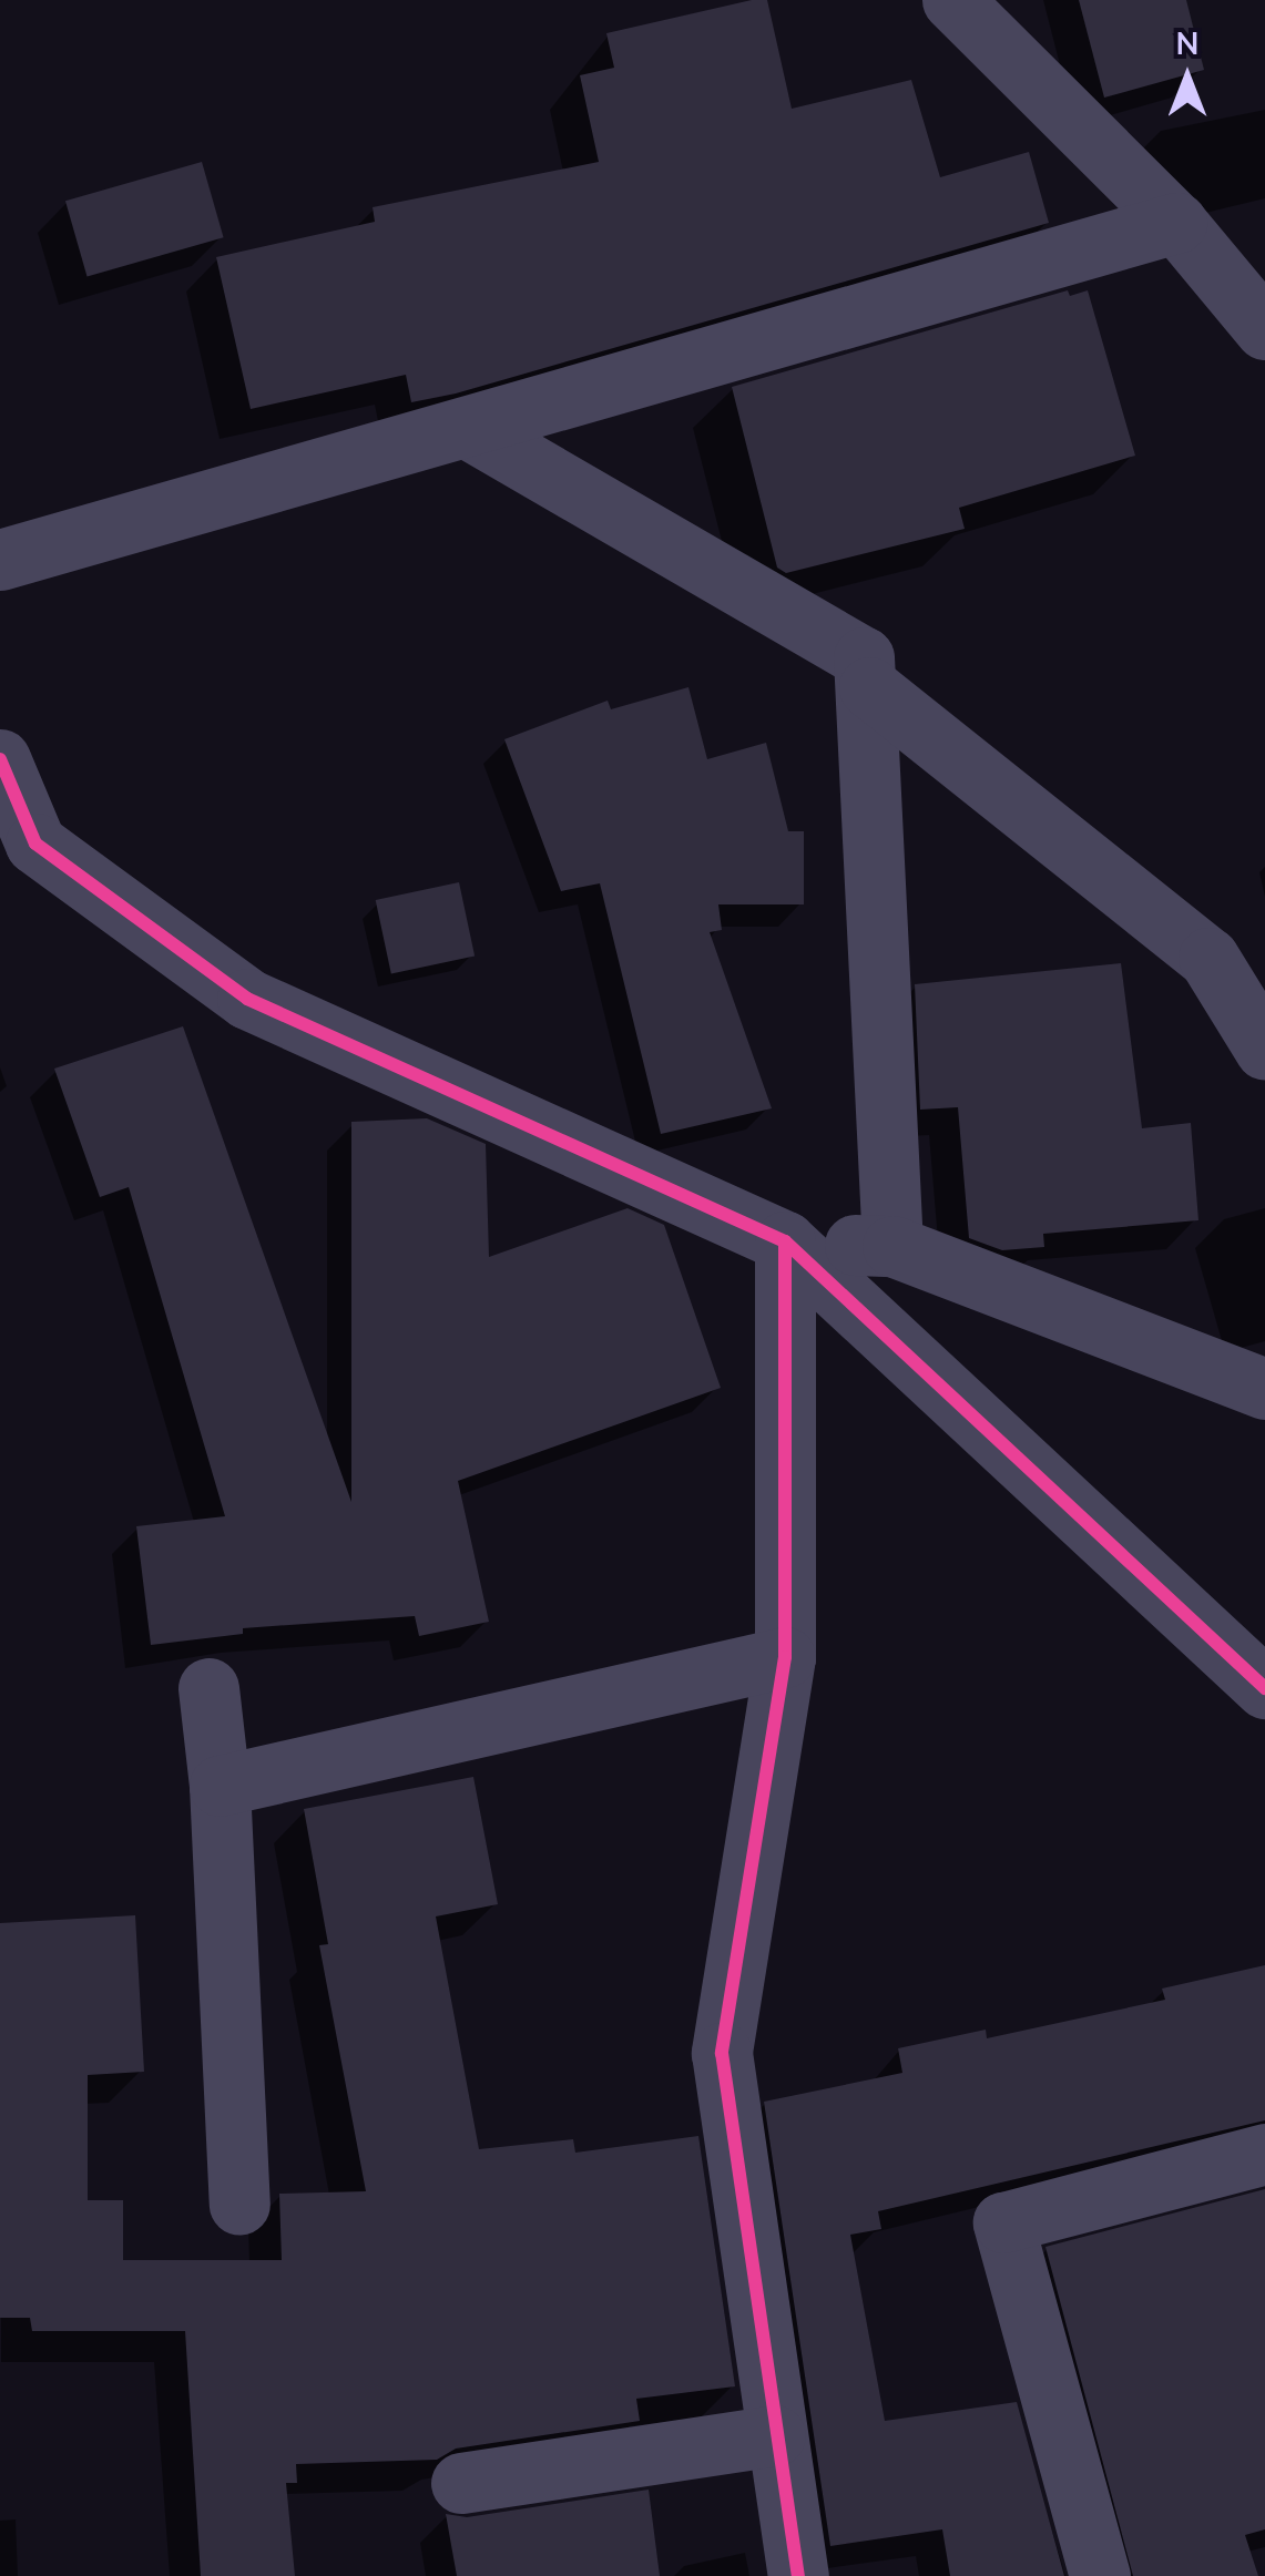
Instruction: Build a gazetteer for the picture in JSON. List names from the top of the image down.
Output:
{
  "north": "top"
}
